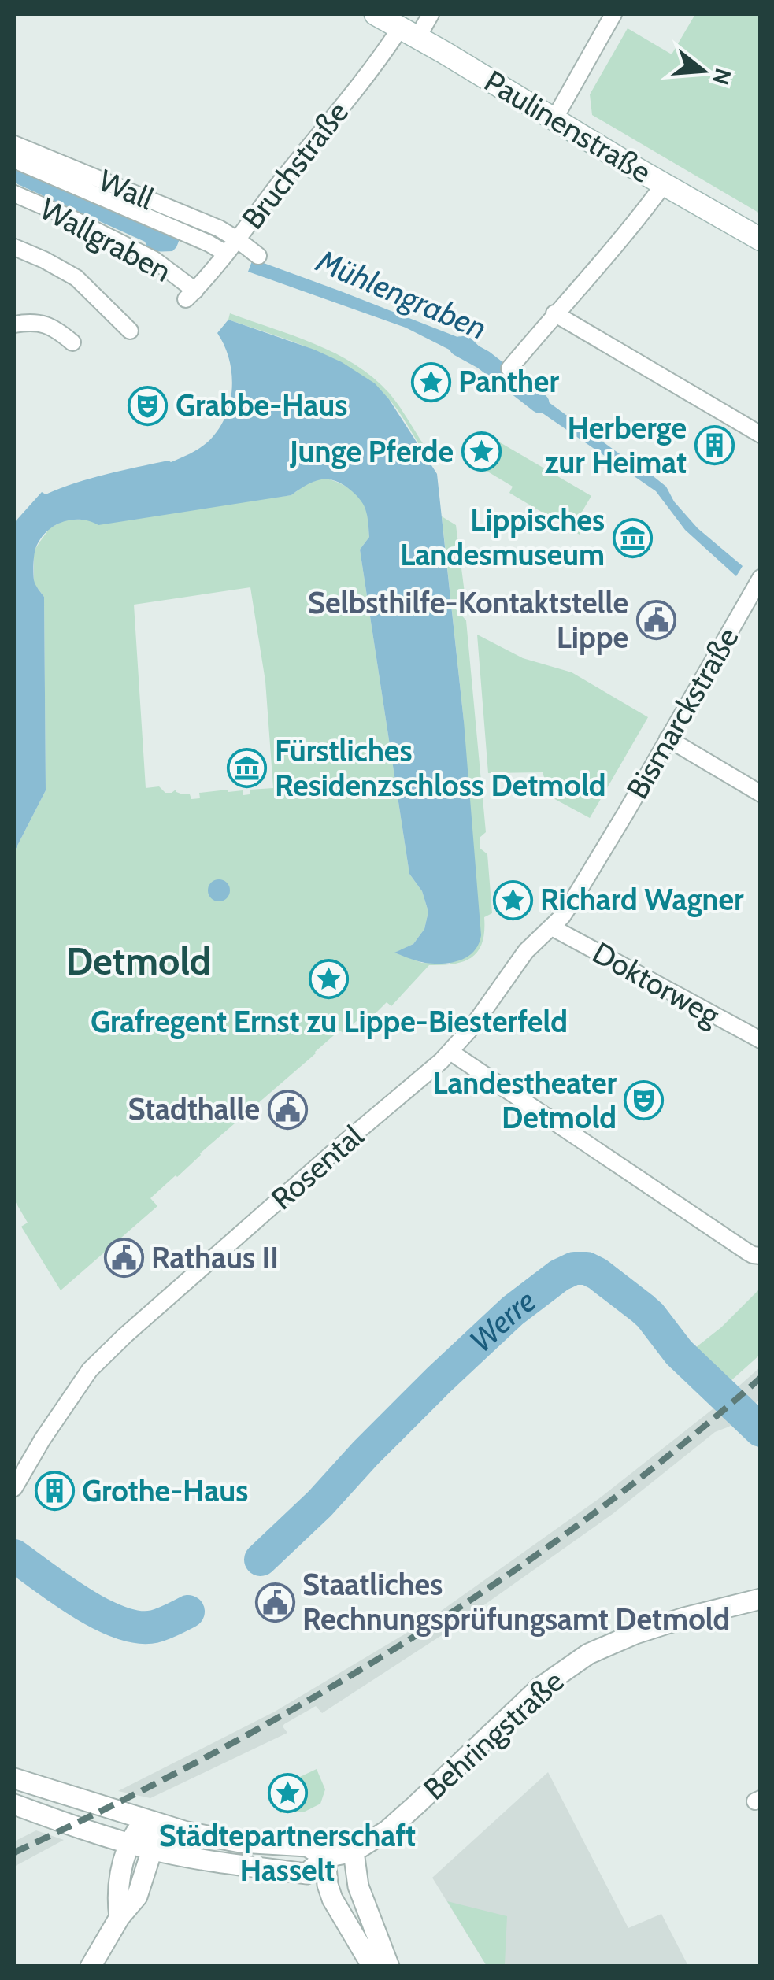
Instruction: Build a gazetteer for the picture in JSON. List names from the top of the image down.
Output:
{
  "streets": {
    "main road": ["Paulinenstraße"],
    "street": [
      "Bruchstraße",
      "Wall",
      "Wallgraben",
      "Bismarckstraße",
      "Doktorweg",
      "Rosental",
      "Behringstraße"
    ]
  },
  "crossings": [
    ["Paulinenstraße", "Bruchstraße"],
    ["Bruchstraße", "Wall"],
    ["Bruchstraße", "Wallgraben"],
    ["Bismarckstraße", "Doktorweg"],
    ["Bismarckstraße", "Rosental"],
    ["Doktorweg", "Rosental"]
  ],
  "districts": ["Detmold"],
  "water": ["Mühlengraben", "Werre"],
  "places": {
    "place": [
      "Panther",
      "Junge Pferde",
      "Richard Wagner",
      "Grafregent Ernst zu Lippe-Biesterfeld",
      "Städtepartnerschaft Hasselt"
    ],
    "theatre": ["Grabbe-Haus", "Landestheater Detmold"],
    "building": ["Herberge zur Heimat", "Grothe-Haus"],
    "museum": ["Lippisches Landesmuseum", "Fürstliches Residenzschloss Detmold"],
    "public building": [
      "Selbsthilfe-Kontaktstelle Lippe",
      "Stadthalle",
      "Rathaus II",
      "Staatliches Rechnungsprüfungsamt Detmold"
    ]
  },
  "north": "right"
}
